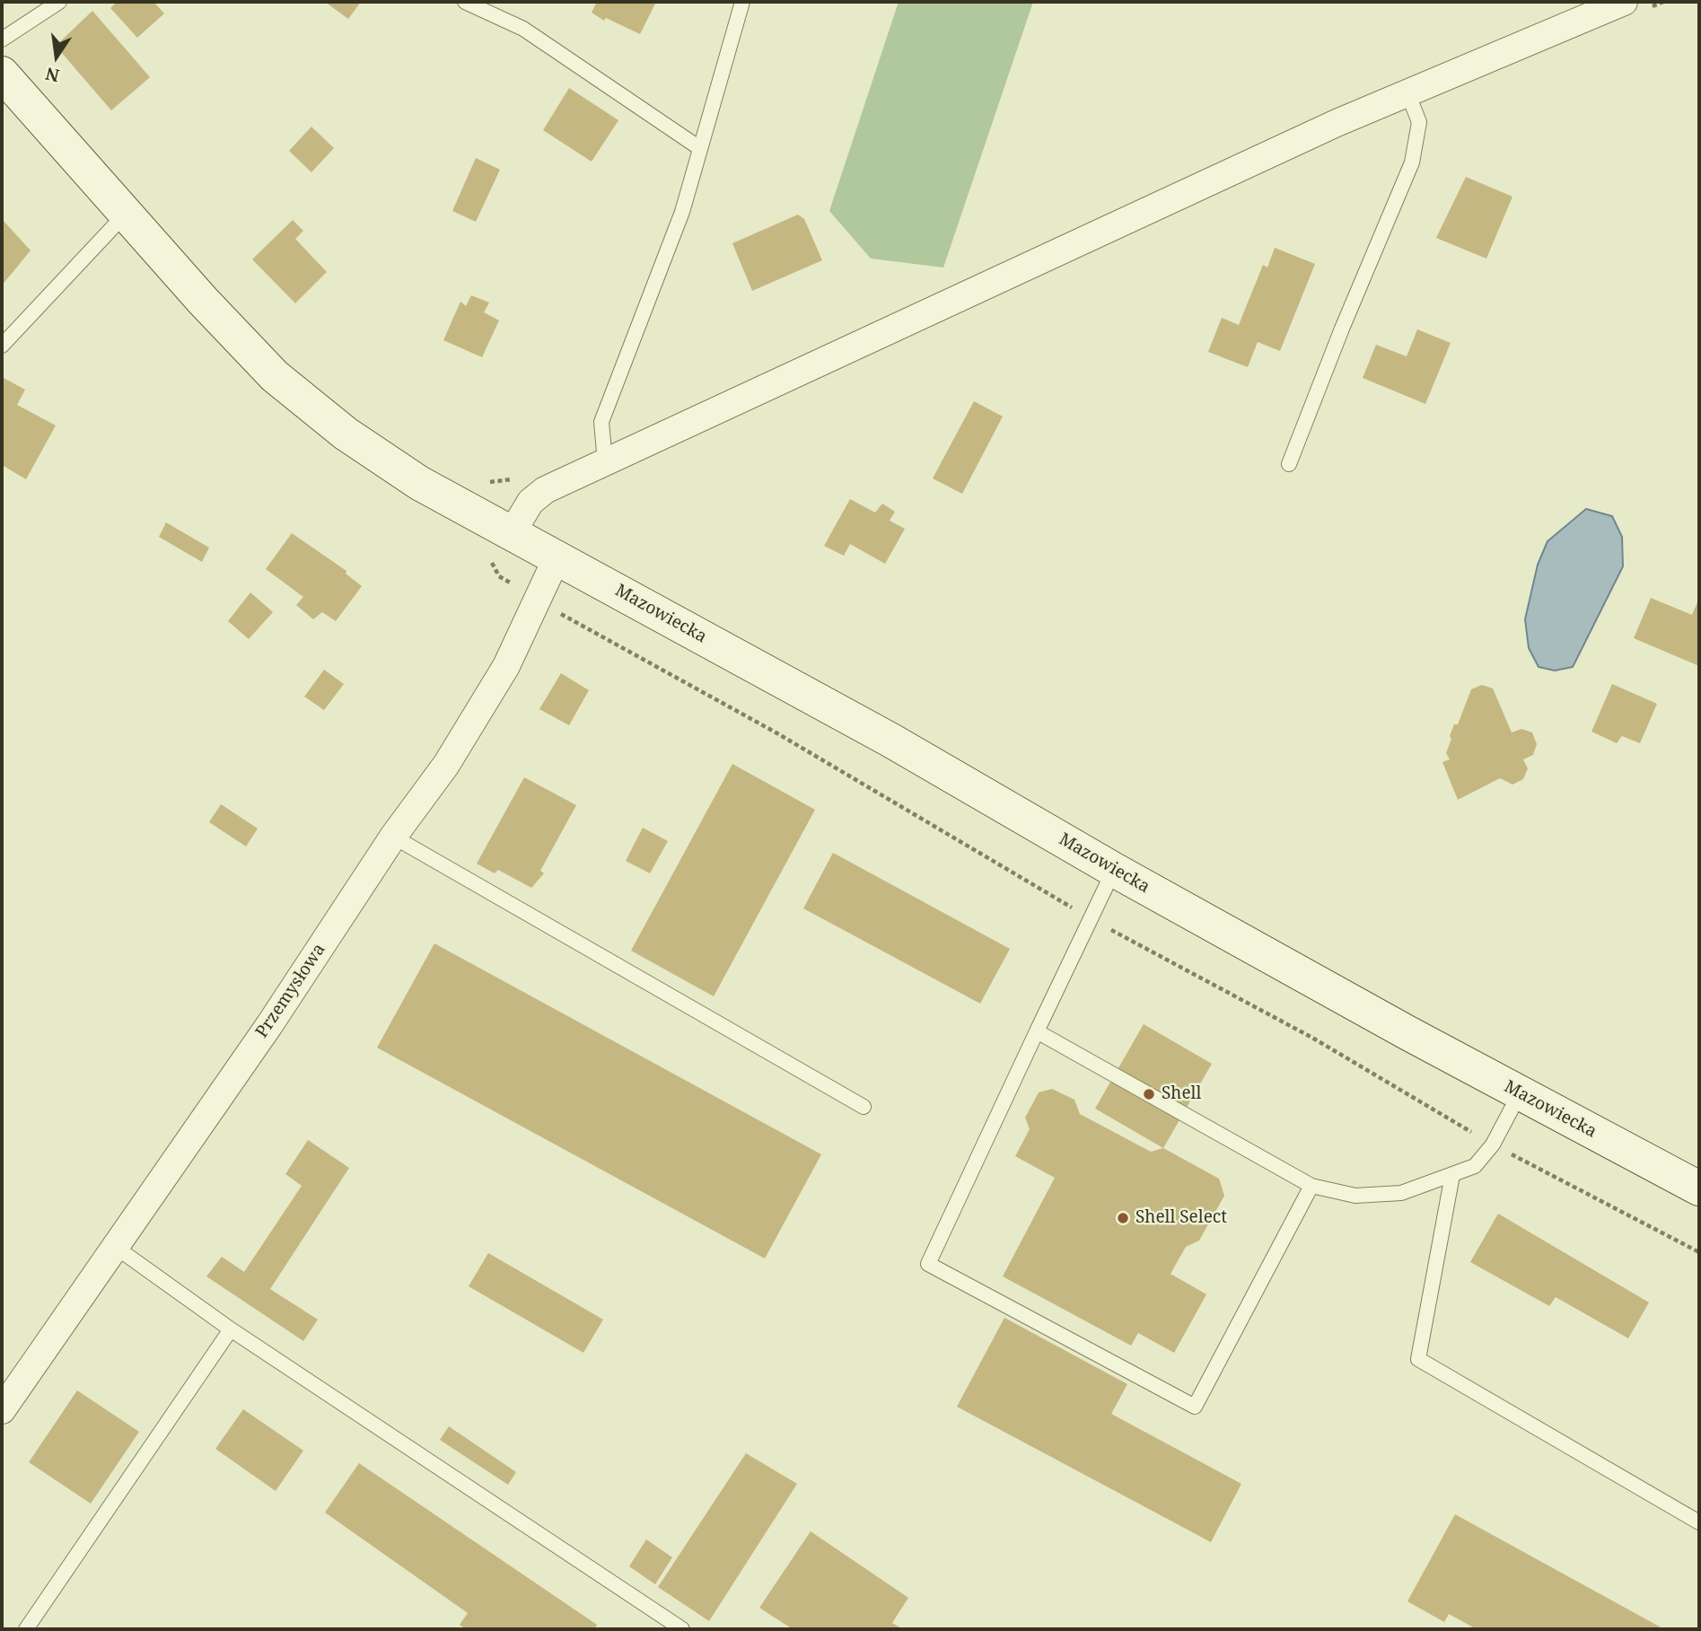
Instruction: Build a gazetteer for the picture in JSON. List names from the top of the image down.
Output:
{
  "streets": {
    "main road": ["Mazowiecka"],
    "street": ["Przemysłowa"]
  },
  "crossings": [
    ["Mazowiecka", "Przemysłowa"]
  ],
  "places": ["Shell", "Shell Select"],
  "north": "bottom"
}
